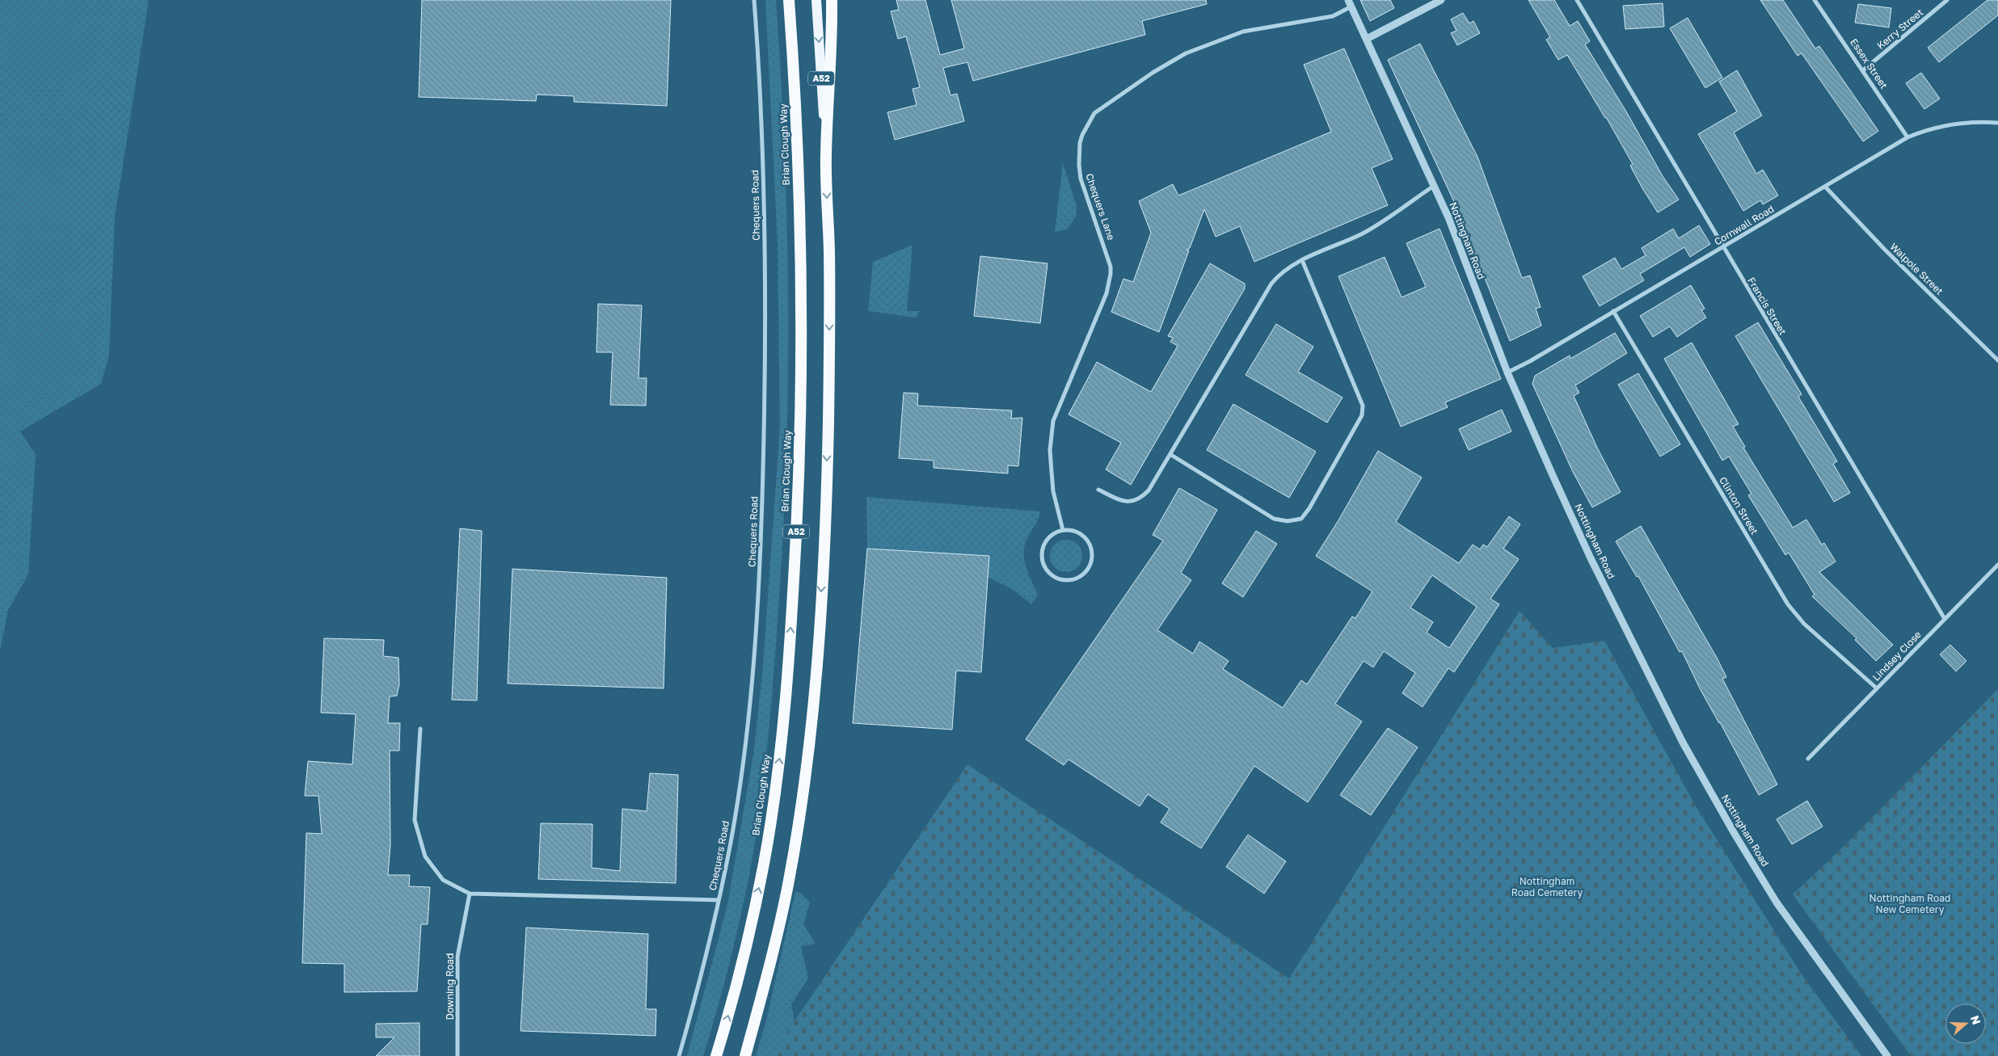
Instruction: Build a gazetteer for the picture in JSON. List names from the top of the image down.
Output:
{
  "streets": {
    "highway": ["A52", "Brian Clough Way"],
    "street": [
      "Kerry Street",
      "Essex Street",
      "Chequers Road",
      "Chequers Lane",
      "Cornwall Road",
      "Nottingham Road",
      "Walpole Street",
      "Francis Street",
      "Clinton Street",
      "Lindsey Close",
      "Downing Road"
    ]
  },
  "crossings": [
    ["Kerry Street", "Essex Street"],
    ["Essex Street", "Cornwall Road"],
    ["Chequers Lane", "Nottingham Road"],
    ["Cornwall Road", "Nottingham Road"],
    ["Cornwall Road", "Walpole Street"],
    ["Cornwall Road", "Francis Street"],
    ["Cornwall Road", "Clinton Street"],
    ["Francis Street", "Lindsey Close"],
    ["Clinton Street", "Lindsey Close"]
  ],
  "parks": ["Nottingham Road Cemetery", "Nottingham Road New Cemetery"],
  "north": "right"
}
